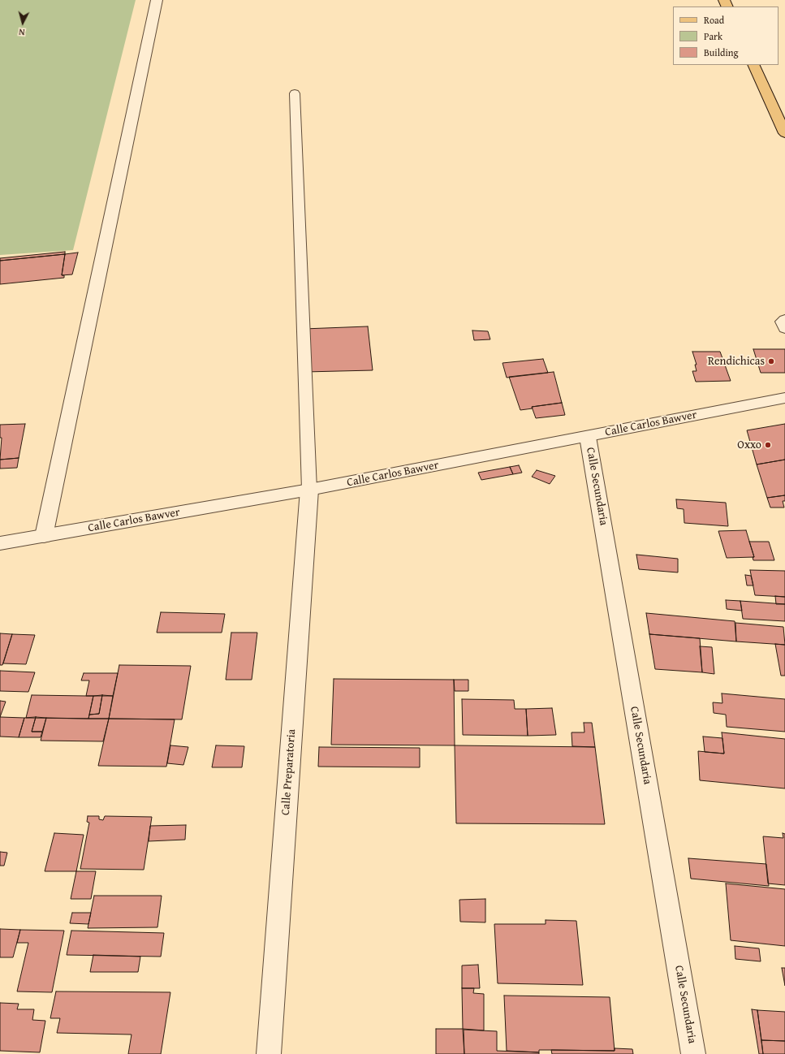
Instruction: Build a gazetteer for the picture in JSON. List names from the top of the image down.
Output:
{
  "streets": {
    "street": ["Calle Carlos Bawver", "Calle Secundaria", "Calle Preparatoria"]
  },
  "crossings": [
    ["Calle Carlos Bawver", "Calle Secundaria"],
    ["Calle Carlos Bawver", "Calle Preparatoria"]
  ],
  "places": ["Rendichicas", "Oxxo"],
  "legend": ["Road", "Park", "Building"],
  "north": "bottom"
}
